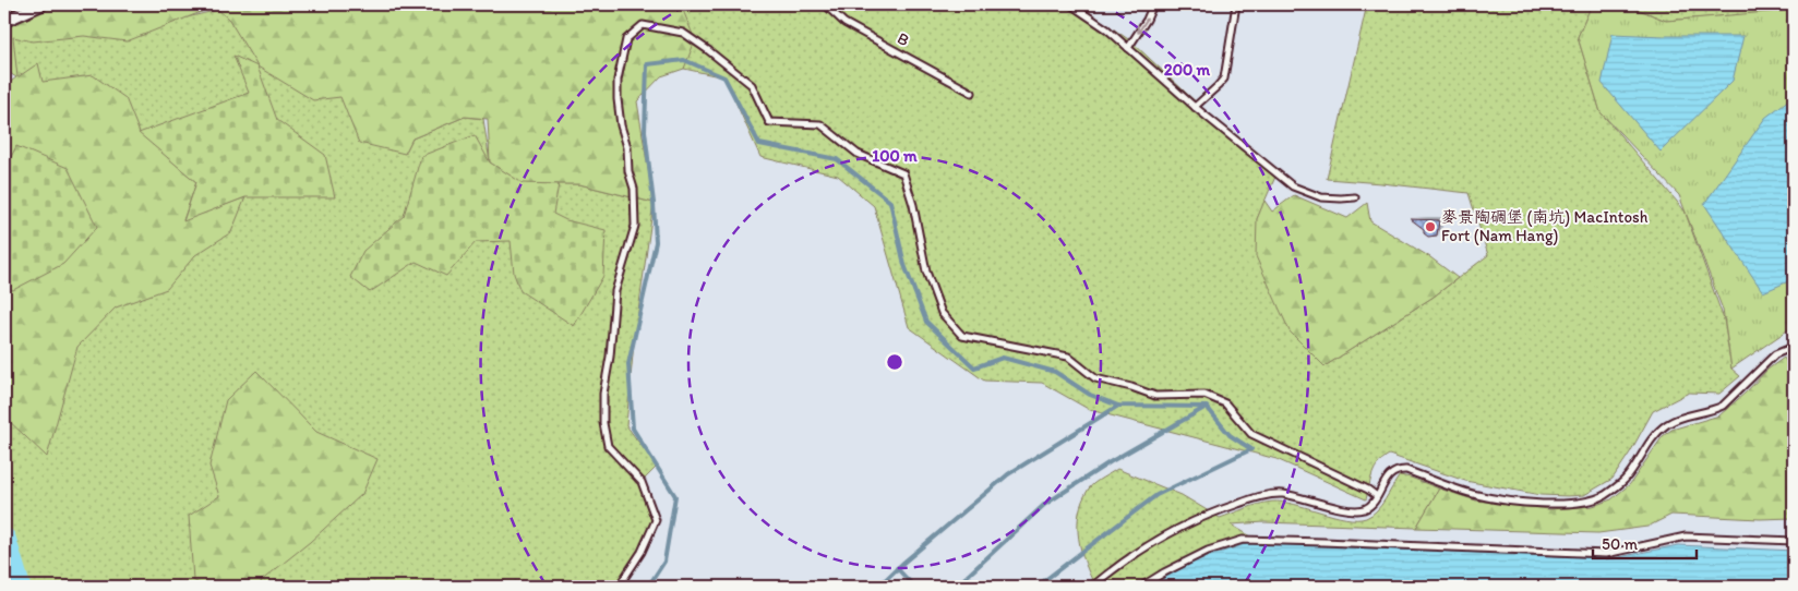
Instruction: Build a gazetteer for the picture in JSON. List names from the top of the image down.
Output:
{
  "streets": {
    "lane": ["B"]
  },
  "places": ["麥景陶碉堡 (南坑) MacIntosh Fort (Nam Hang)"],
  "scale_bar": "50 m",
  "rings": ["200 m", "100 m"]
}
